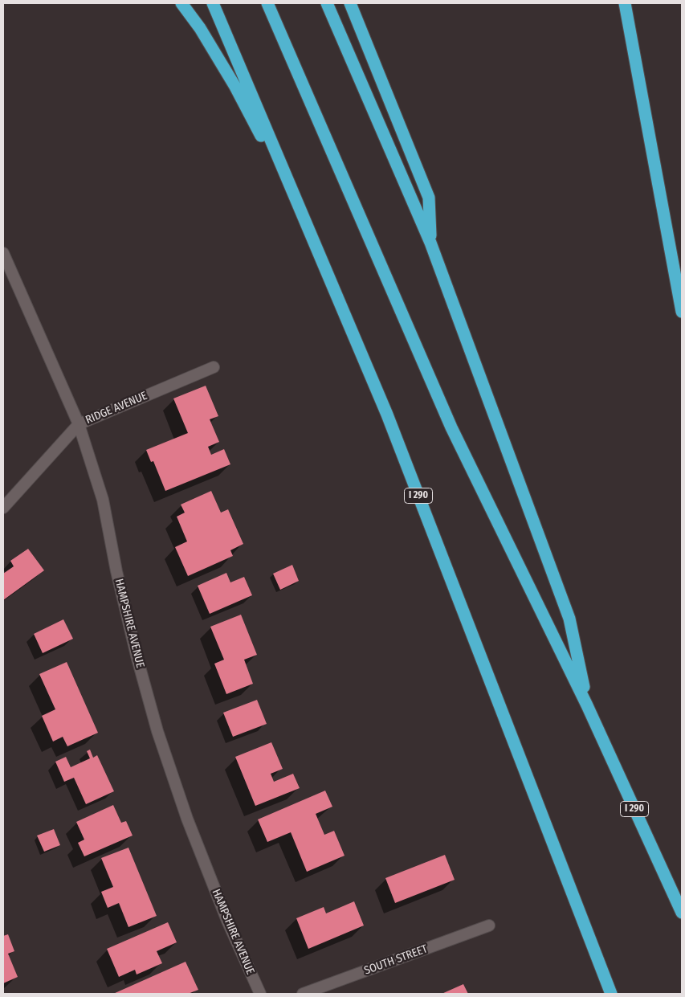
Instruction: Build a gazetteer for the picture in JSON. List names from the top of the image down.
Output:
{
  "streets": {
    "highway": ["I 290"],
    "street": ["RIDGE AVENUE", "HAMPSHIRE AVENUE", "SOUTH STREET"]
  },
  "crossings": [
    ["RIDGE AVENUE", "HAMPSHIRE AVENUE"]
  ]
}
